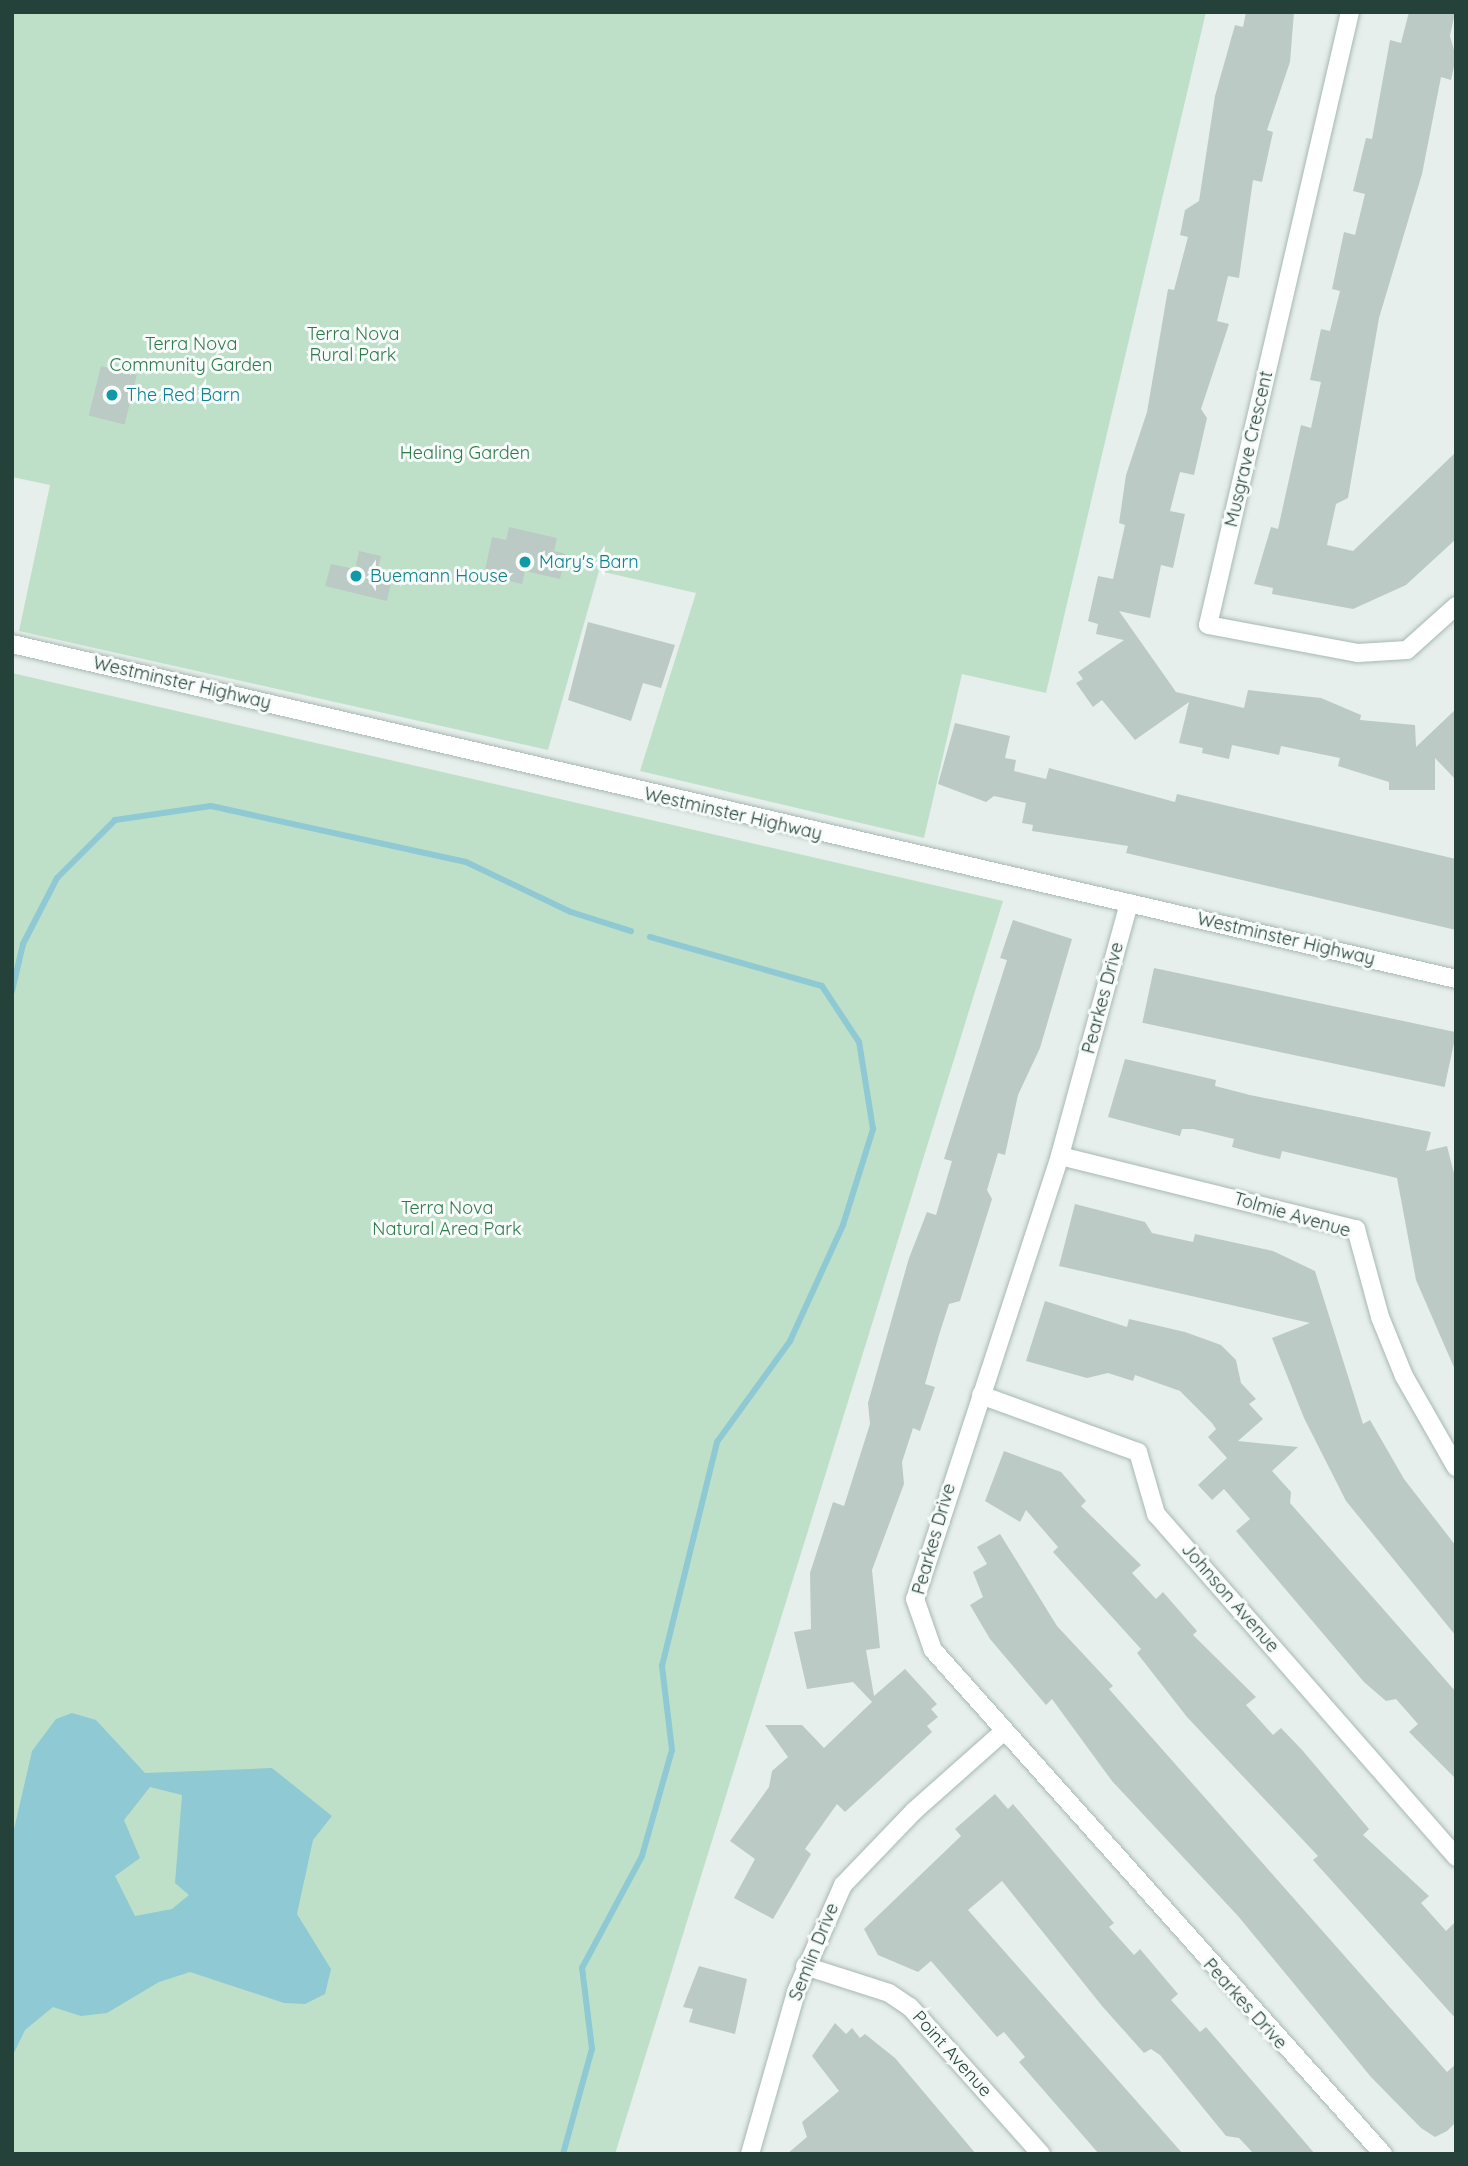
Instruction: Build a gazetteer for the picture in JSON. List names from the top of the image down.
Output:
{
  "streets": {
    "street": [
      "Musgrave Crescent",
      "Westminster Highway",
      "Pearkes Drive",
      "Tolmie Avenue",
      "Johnson Avenue",
      "Semlin Drive",
      "Point Avenue"
    ]
  },
  "crossings": [
    ["Westminster Highway", "Pearkes Drive"],
    ["Pearkes Drive", "Tolmie Avenue"],
    ["Pearkes Drive", "Johnson Avenue"],
    ["Pearkes Drive", "Semlin Drive"],
    ["Semlin Drive", "Point Avenue"]
  ],
  "parks": [
    "Terra Nova Rural Park",
    "Terra Nova Community Garden",
    "Healing Garden",
    "Terra Nova Natural Area Park"
  ],
  "places": ["The Red Barn", "Mary's Barn", "Buemann House"]
}
